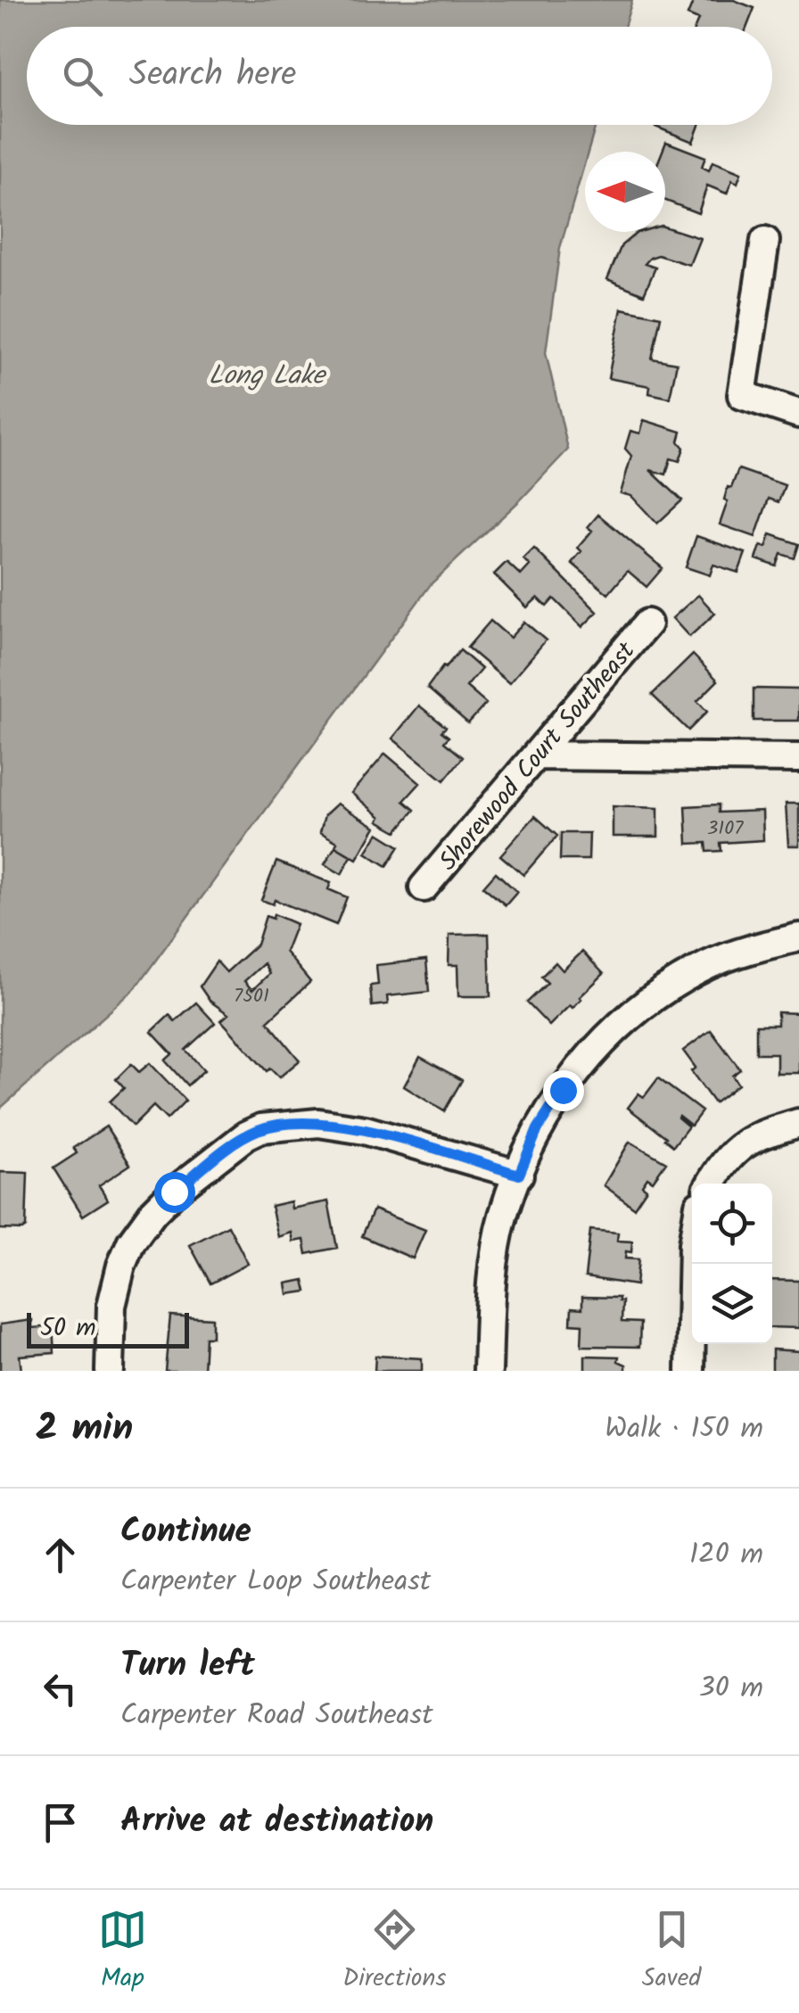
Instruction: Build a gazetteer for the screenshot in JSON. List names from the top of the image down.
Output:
{
  "streets": {
    "street": ["Shorewood Court Southeast"]
  },
  "water": ["Long Lake"],
  "house_numbers": ["3107", "7501"],
  "scale_bar": "50 m",
  "north": "left",
  "page": {
    "search": "Search here",
    "scale": "50 m",
    "heading": ["2 min", "Walk · 150 m"],
    "list": [
      ["Continue", "Carpenter Loop Southeast", "120 m"],
      ["Turn left", "Carpenter Road Southeast", "30 m"],
      "Arrive at destination"
    ],
    "nav": ["Map", "Directions", "Saved"]
  }
}
